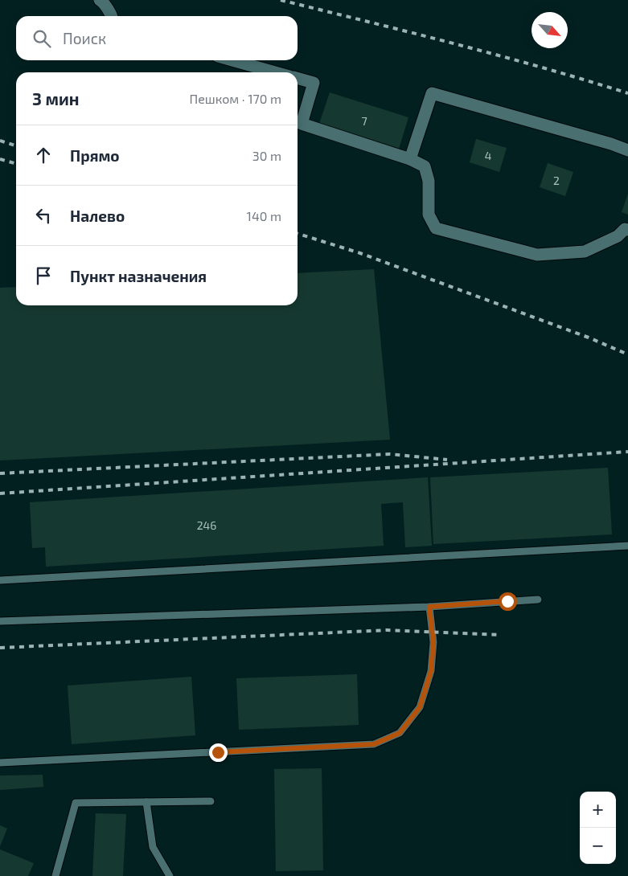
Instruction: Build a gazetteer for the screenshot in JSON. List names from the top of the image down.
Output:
{
  "house_numbers": [
    "7",
    "4",
    "2",
    "246"
  ],
  "north": "bottom right",
  "page": {
    "search": "Поиск",
    "heading": ["3 мин", "Пешком · 170 m"],
    "list": [
      ["Прямо", "30 m"],
      ["Налево", "140 m"],
      "Пункт назначения"
    ],
    "map_buttons": ["+", "−"]
  }
}
